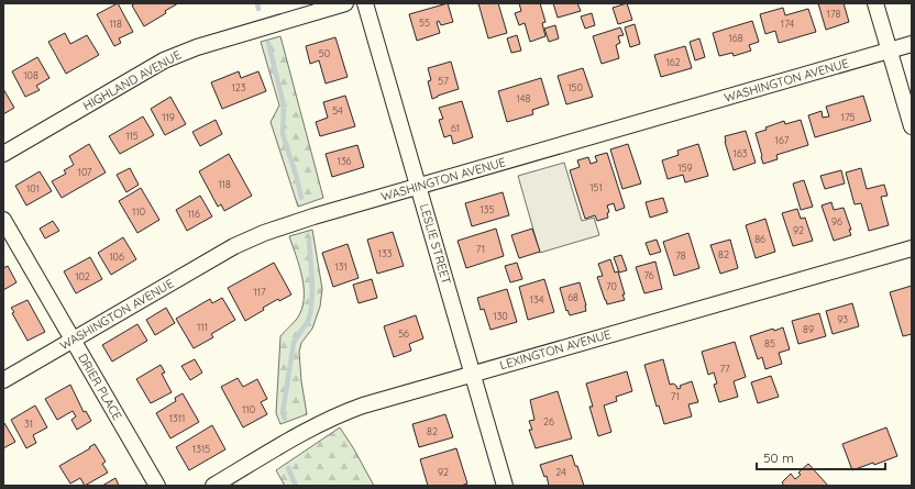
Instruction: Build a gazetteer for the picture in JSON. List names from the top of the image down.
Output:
{
  "streets": {
    "street": [
      "HIGHLAND AVENUE",
      "WASHINGTON AVENUE",
      "LESLIE STREET",
      "LEXINGTON AVENUE",
      "DRIER PLACE"
    ]
  },
  "crossings": [
    ["WASHINGTON AVENUE", "LESLIE STREET"],
    ["WASHINGTON AVENUE", "DRIER PLACE"],
    ["LESLIE STREET", "LEXINGTON AVENUE"]
  ],
  "house_numbers": [
    "178",
    "55",
    "118",
    "174",
    "168",
    "50",
    "162",
    "108",
    "57",
    "123",
    "150",
    "148",
    "54",
    "119",
    "175",
    "61",
    "115",
    "167",
    "163",
    "136",
    "159",
    "107",
    "118",
    "151",
    "101",
    "135",
    "110",
    "116",
    "96",
    "92",
    "86",
    "71",
    "133",
    "82",
    "78",
    "106",
    "131",
    "76",
    "102",
    "70",
    "117",
    "68",
    "134",
    "130",
    "93",
    "111",
    "89",
    "56",
    "85",
    "77",
    "71",
    "110",
    "1311",
    "26",
    "31",
    "82",
    "1315",
    "92",
    "24"
  ],
  "scale_bar": "50 m"
}
